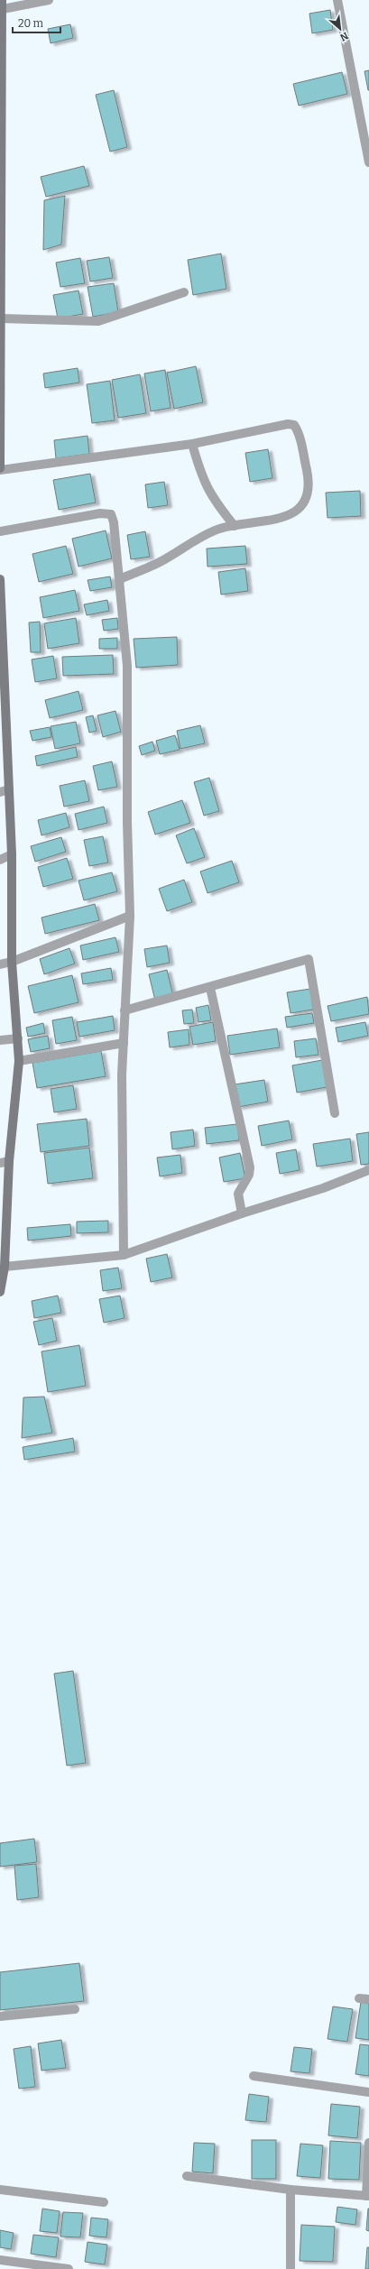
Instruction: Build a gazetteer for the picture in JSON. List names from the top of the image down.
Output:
{
  "scale_bar": "20 m",
  "north": "bottom right"
}
